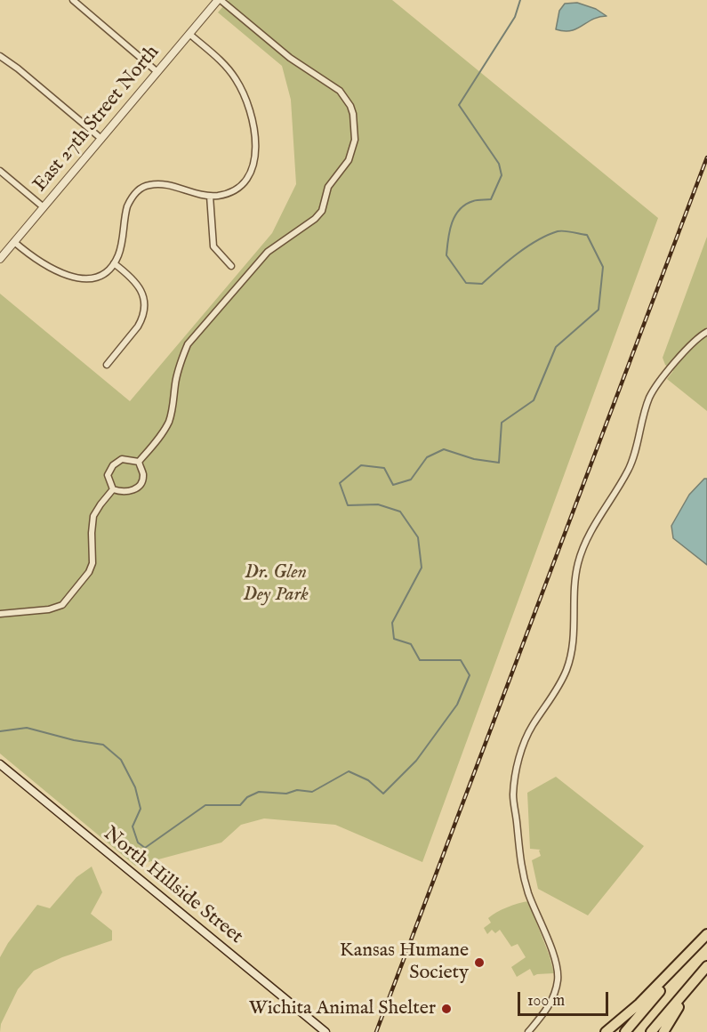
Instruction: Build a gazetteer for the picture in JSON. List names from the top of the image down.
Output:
{
  "streets": {
    "main road": ["North Hillside Street"],
    "street": ["East 27th Street North"]
  },
  "parks": ["Dr. Glen Dey Park"],
  "places": ["Kansas Humane Society", "Wichita Animal Shelter"],
  "scale_bar": "100 m"
}
